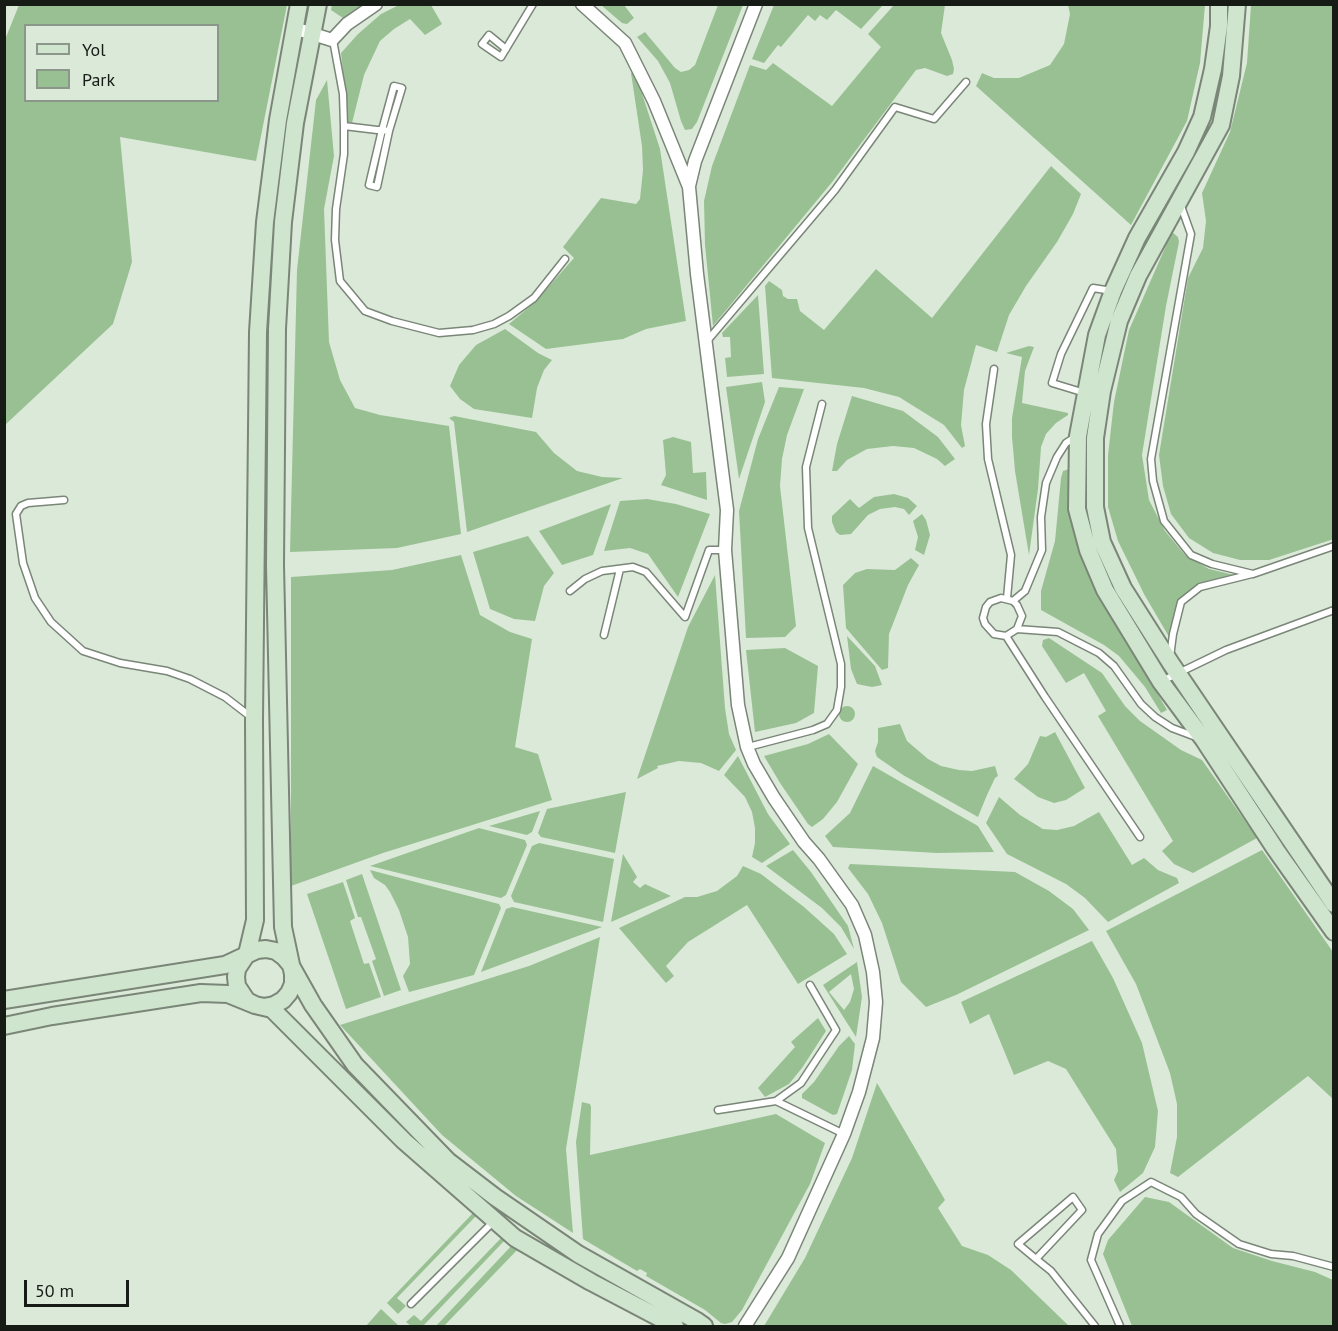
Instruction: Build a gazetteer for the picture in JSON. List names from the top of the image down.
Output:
{
  "legend": ["Yol", "Park"],
  "scale_bar": "50 m"
}
